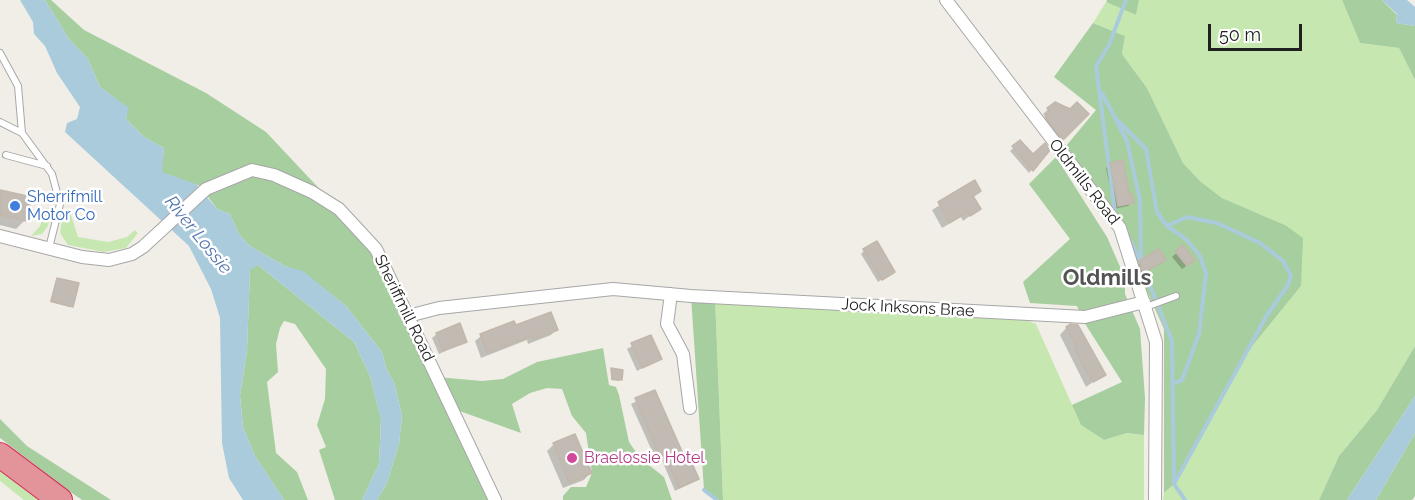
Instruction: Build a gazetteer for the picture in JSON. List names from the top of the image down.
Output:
{
  "streets": {
    "street": ["Oldmills Road", "Sheriffmill Road", "Jock Inksons Brae"]
  },
  "crossings": [
    ["Oldmills Road", "Jock Inksons Brae"],
    ["Sheriffmill Road", "Jock Inksons Brae"]
  ],
  "districts": ["Oldmills"],
  "water": ["River Lossie"],
  "places": ["Sherrifmill Motor Co", "Braelossie Hotel"],
  "scale_bar": "50 m"
}
